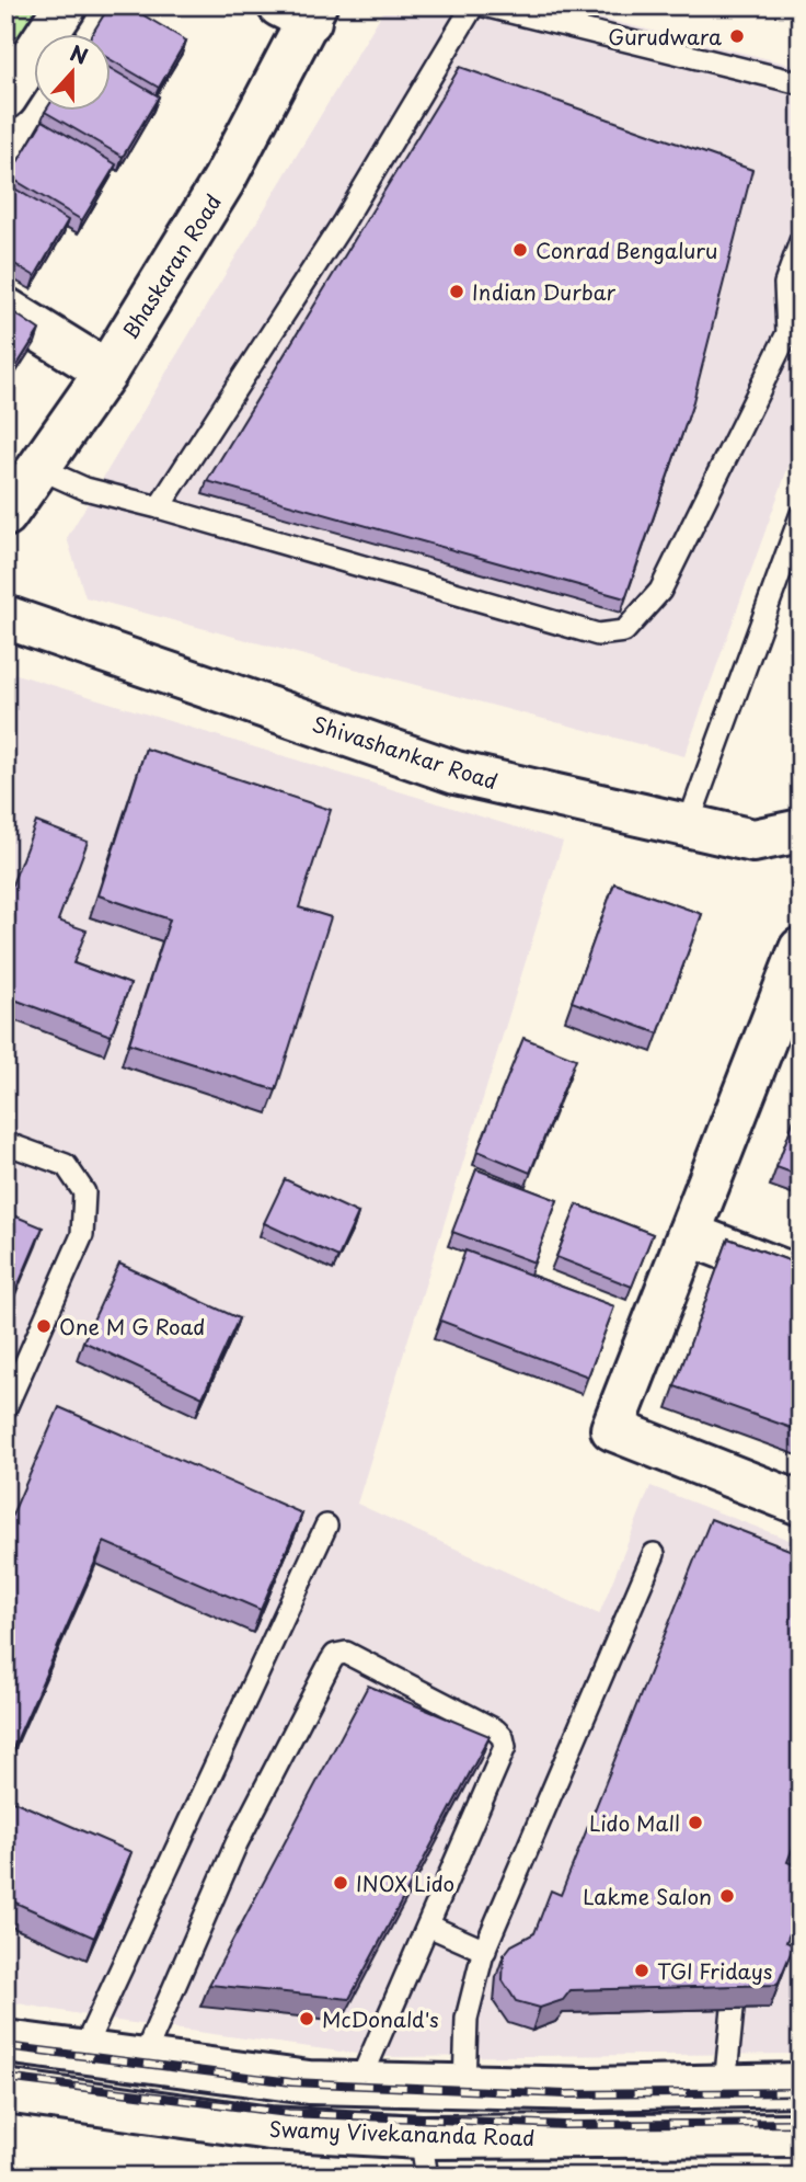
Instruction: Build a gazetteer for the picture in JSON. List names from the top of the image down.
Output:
{
  "streets": {
    "main road": ["Bhaskaran Road", "Shivashankar Road", "Swamy Vivekananda Road"]
  },
  "places": [
    "Gurudwara",
    "Conrad Bengaluru",
    "Indian Durbar",
    "One M G Road",
    "Lido Mall",
    "INOX Lido",
    "Lakme Salon",
    "TGI Fridays",
    "McDonald's"
  ],
  "north": "top"
}
